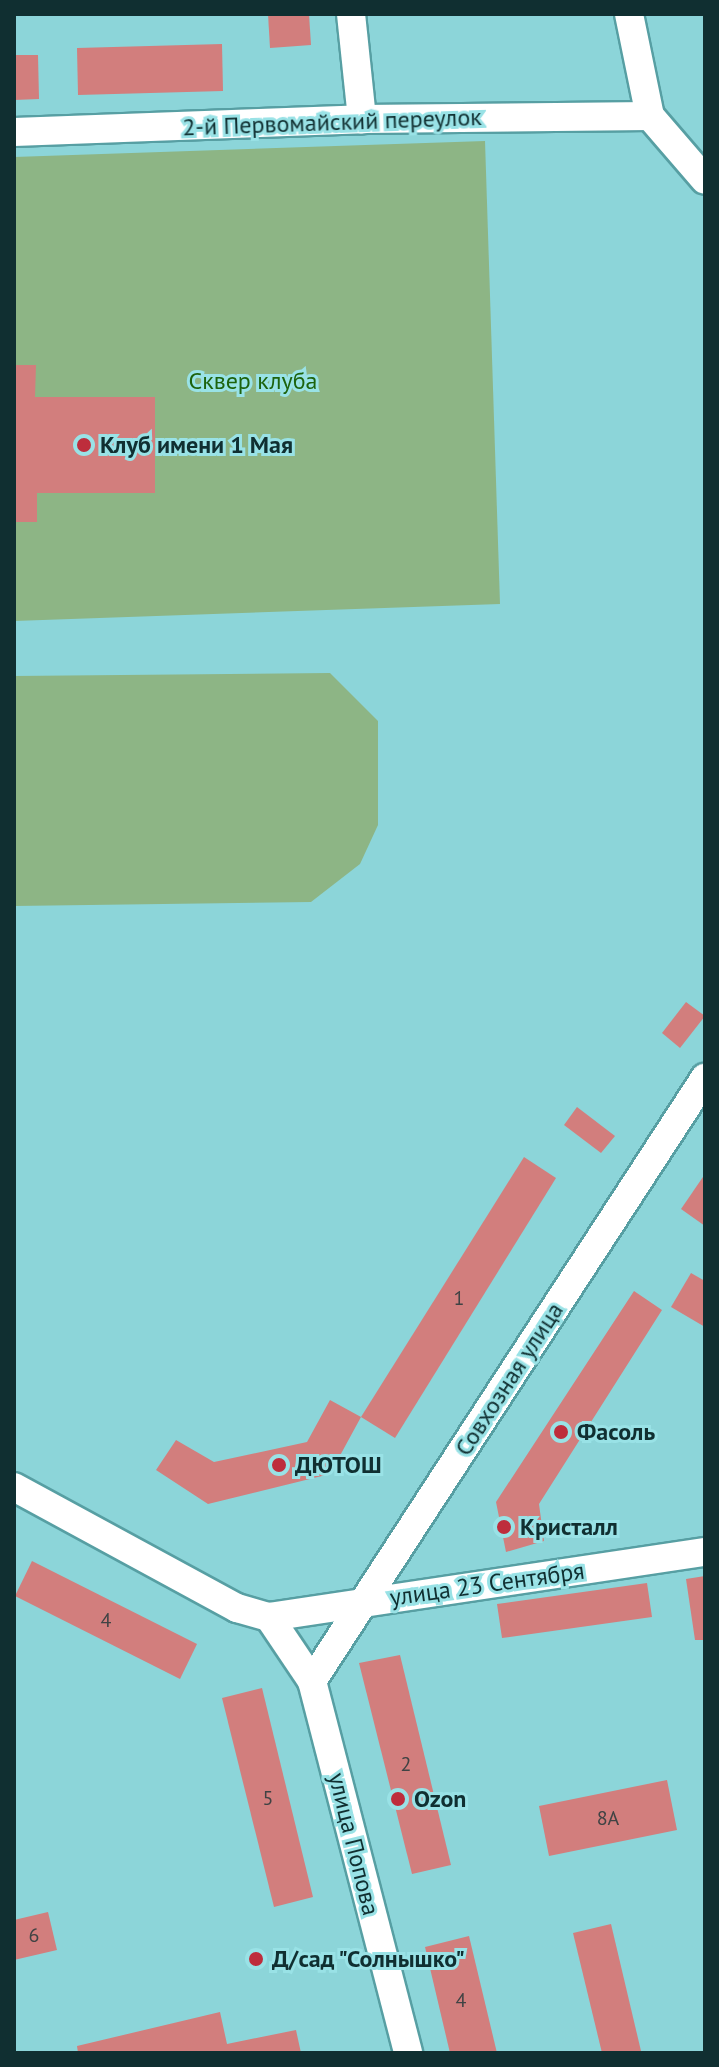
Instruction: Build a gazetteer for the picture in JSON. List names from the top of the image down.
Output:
{
  "streets": {
    "street": [
      "2-й Первомайский переулок",
      "Совхозная улица",
      "улица 23 Сентября",
      "улица Попова"
    ]
  },
  "crossings": [
    ["Совхозная улица", "улица 23 Сентября"],
    ["Совхозная улица", "улица Попова"]
  ],
  "parks": ["Сквер клуба"],
  "places": [
    "Клуб имени 1 Мая",
    "Фасоль",
    "ДЮТОШ",
    "Кристалл",
    "Ozon",
    "Д/сад \"Солнышко\""
  ],
  "house_numbers": [
    "1",
    "4",
    "2",
    "5",
    "8А",
    "6",
    "4"
  ]
}
